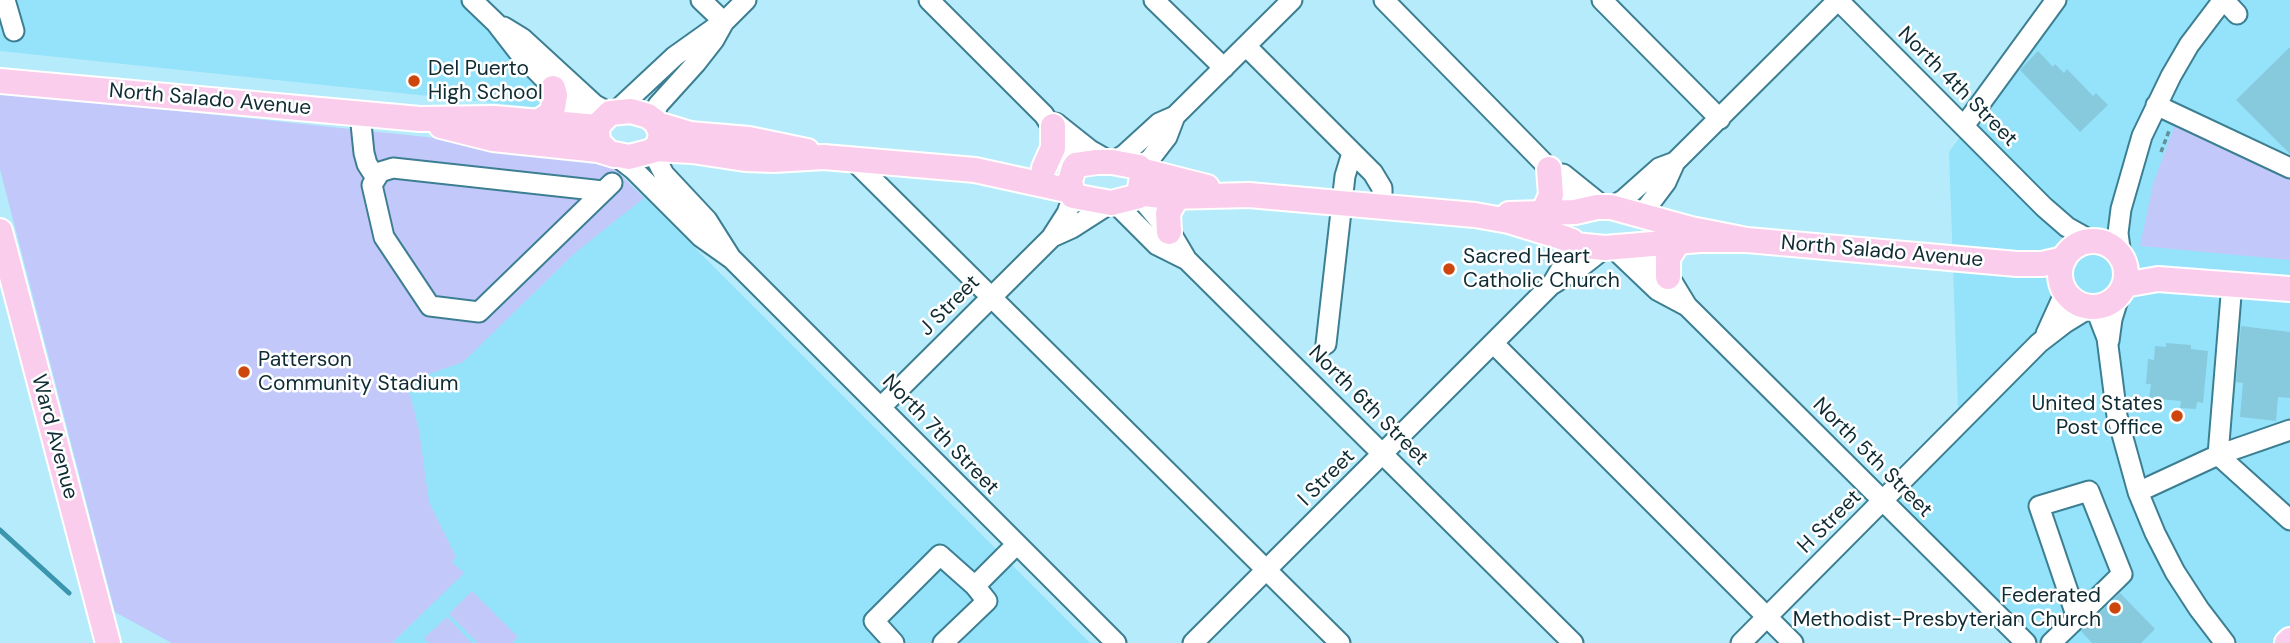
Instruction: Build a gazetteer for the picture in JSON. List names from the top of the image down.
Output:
{
  "streets": {
    "main road": ["North Salado Avenue", "Ward Avenue"],
    "street": [
      "North 4th Street",
      "J Street",
      "North 6th Street",
      "North 7th Street",
      "North 5th Street",
      "I Street",
      "H Street"
    ]
  },
  "crossings": [
    ["North 4th Street", "North Salado Avenue"],
    ["North 4th Street", "H Street"],
    ["North Salado Avenue", "J Street"],
    ["North Salado Avenue", "North 6th Street"],
    ["North Salado Avenue", "North 7th Street"],
    ["North Salado Avenue", "North 5th Street"],
    ["North Salado Avenue", "I Street"],
    ["North Salado Avenue", "H Street"],
    ["J Street", "North 7th Street"],
    ["North 6th Street", "I Street"],
    ["North 5th Street", "I Street"],
    ["North 5th Street", "H Street"]
  ],
  "places": [
    "Del Puerto High School",
    "Sacred Heart Catholic Church",
    "Patterson Community Stadium",
    "United States Post Office",
    "Federated Methodist-Presbyterian Church"
  ]
}
